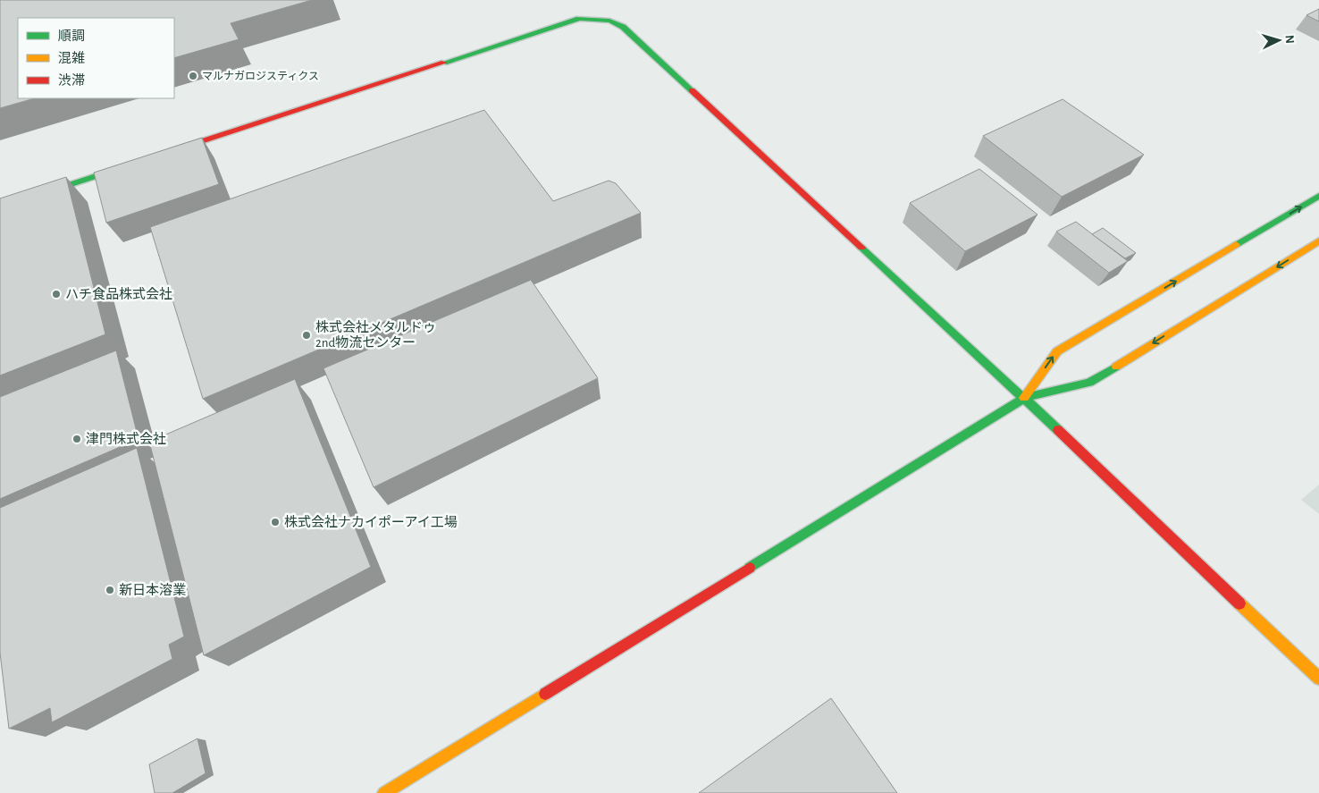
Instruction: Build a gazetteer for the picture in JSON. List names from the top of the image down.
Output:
{
  "places": [
    "マルナガロジスティクス",
    "ハチ食品株式会社",
    "株式会社メタルドゥ 2nd物流センター",
    "津門株式会社",
    "株式会社ナカイポーアイ工場",
    "新日本溶業"
  ],
  "legend": ["順調", "混雑", "渋滞"],
  "north": "right"
}
